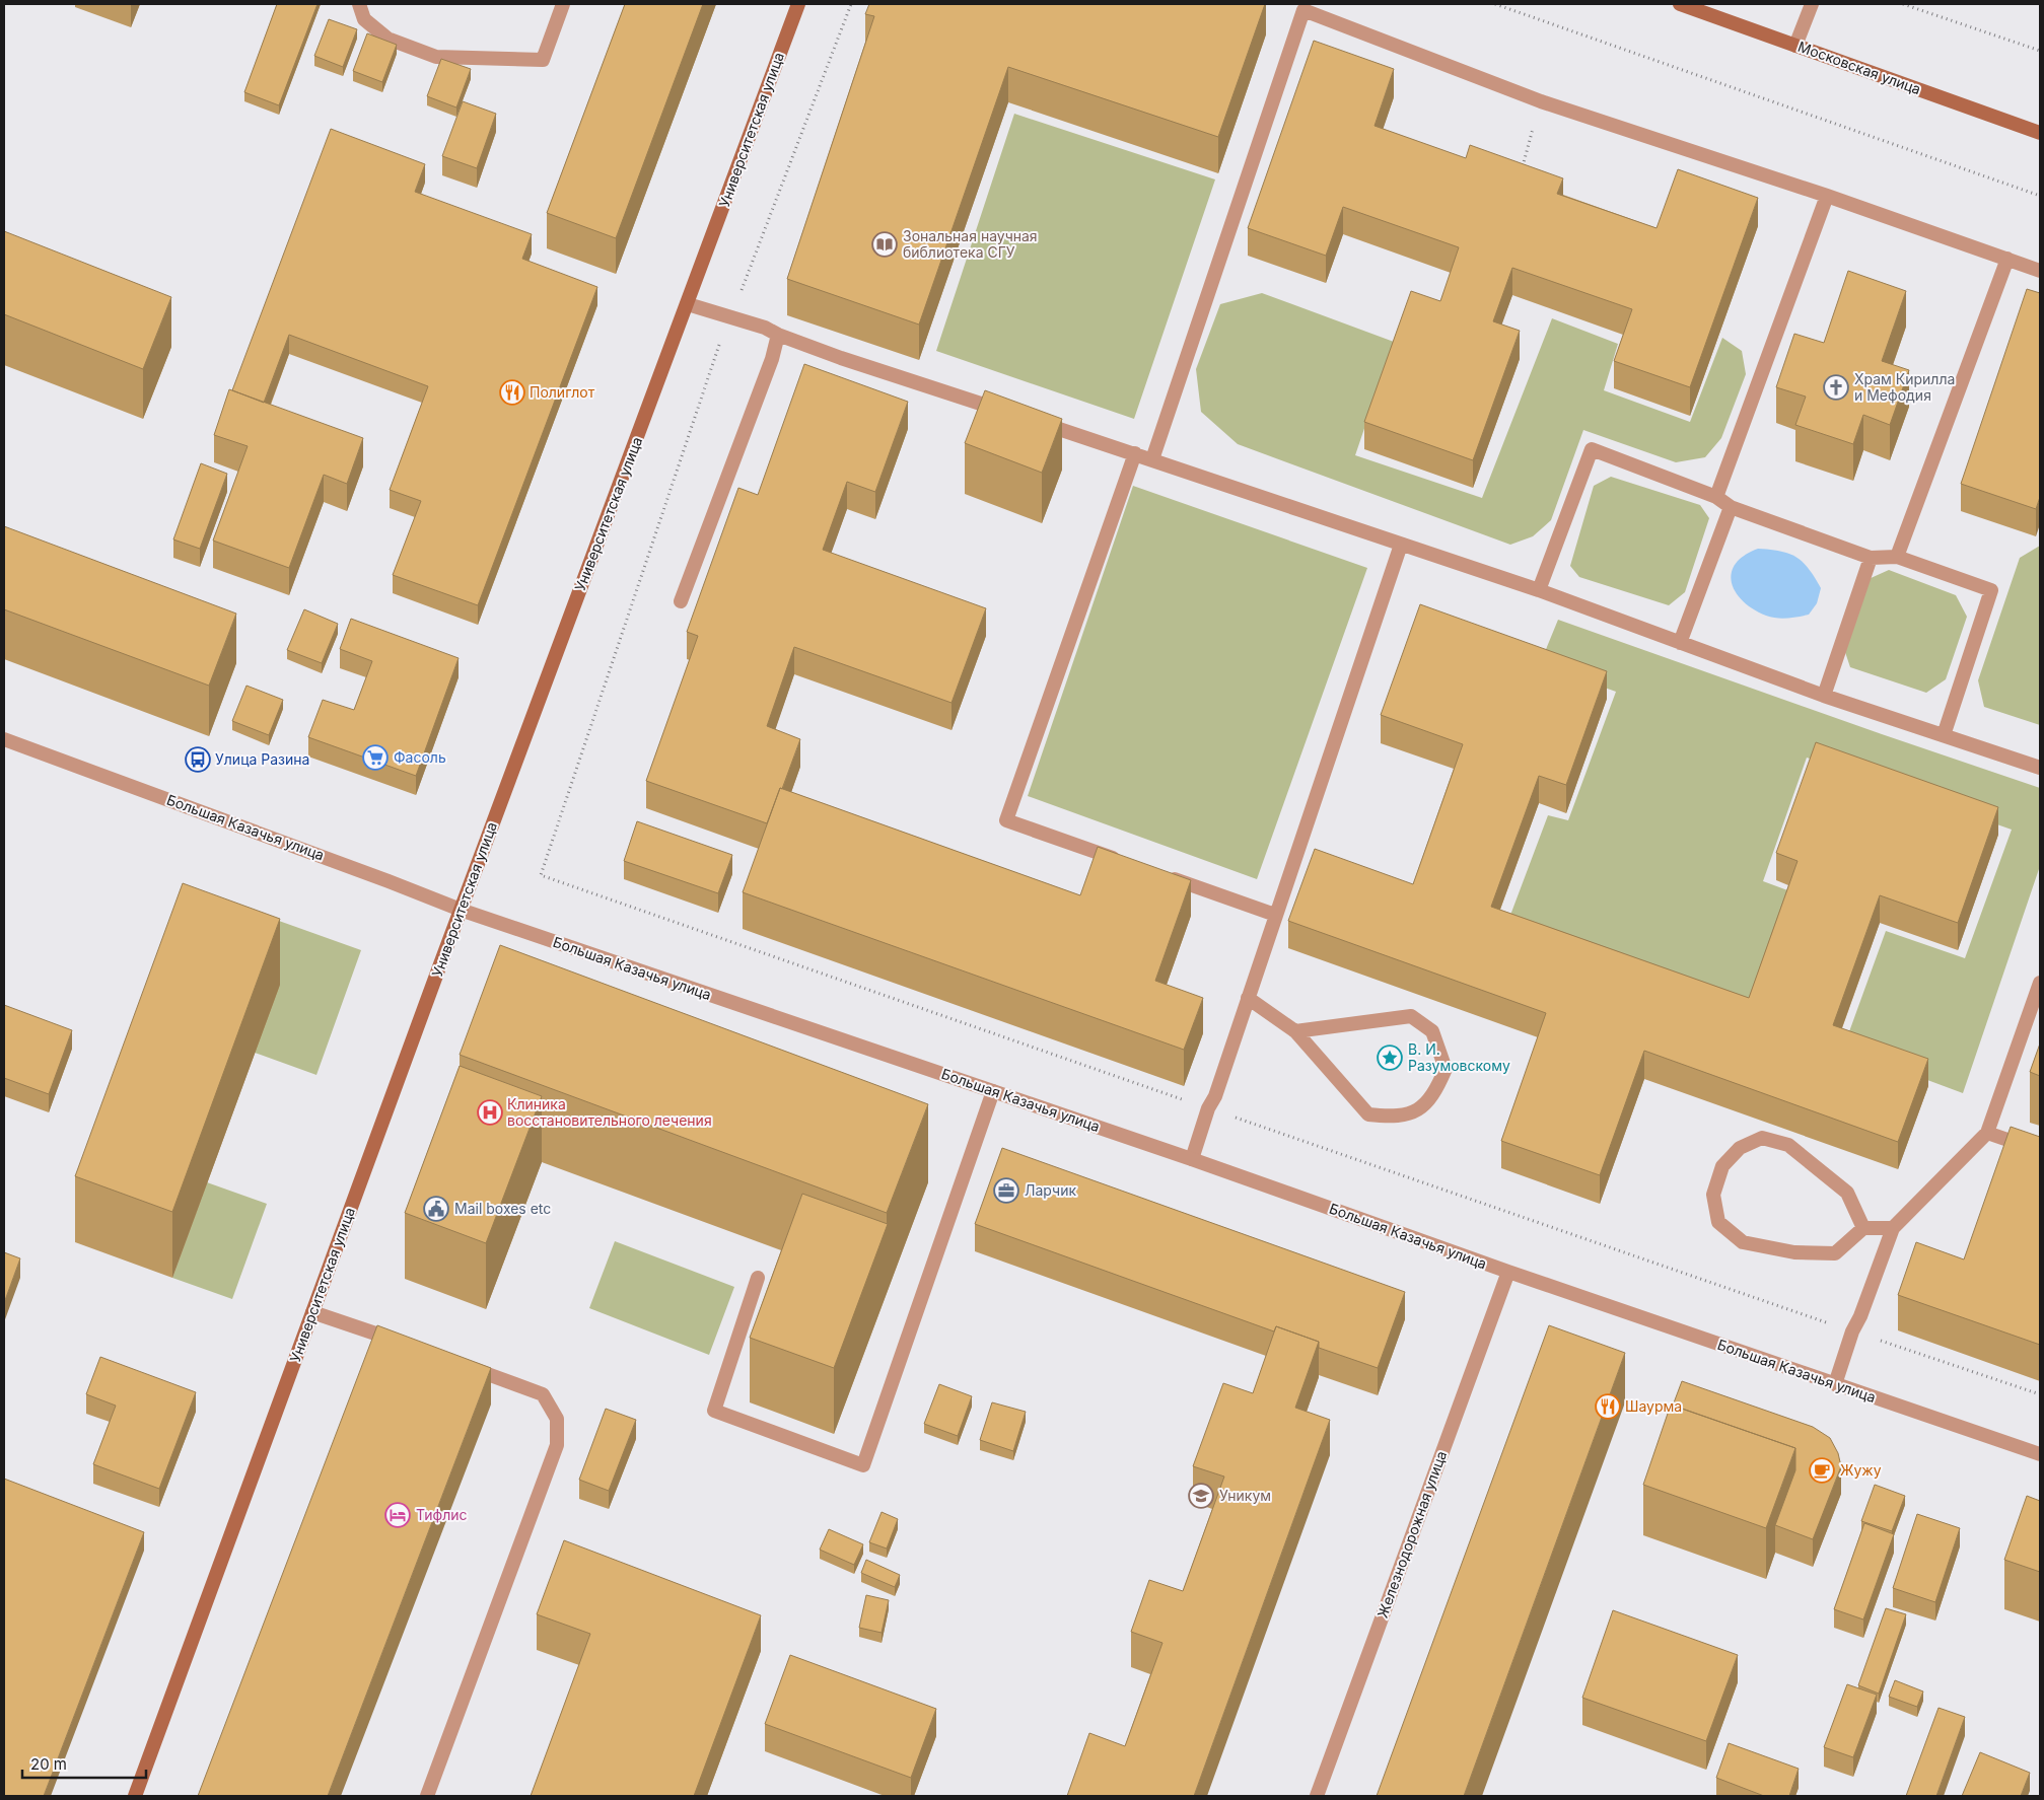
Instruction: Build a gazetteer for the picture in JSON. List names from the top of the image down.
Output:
{
  "streets": {
    "main road": ["Московская улица", "Университетская улица"],
    "street": ["Большая Казачья улица", "Железнодорожная улица"]
  },
  "crossings": [
    ["Университетская улица", "Большая Казачья улица"],
    ["Большая Казачья улица", "Железнодорожная улица"]
  ],
  "places": {
    "library": ["Зональная научная библиотека СГУ"],
    "church": ["Храм Кирилла и Мефодия"],
    "restaurant": ["Полиглот", "Шаурма"],
    "supermarket": ["Фасоль"],
    "bus stop": ["Улица Разина"],
    "place": ["В. И. Разумовскому"],
    "hospital": ["Клиника восстановительного лечения"],
    "office": ["Ларчик"],
    "public building": ["Mail boxes etc"],
    "cafe": ["Жужу"],
    "school or university": ["Уникум"],
    "hotel": ["Тифлис"]
  },
  "scale_bar": "20 m"
}
